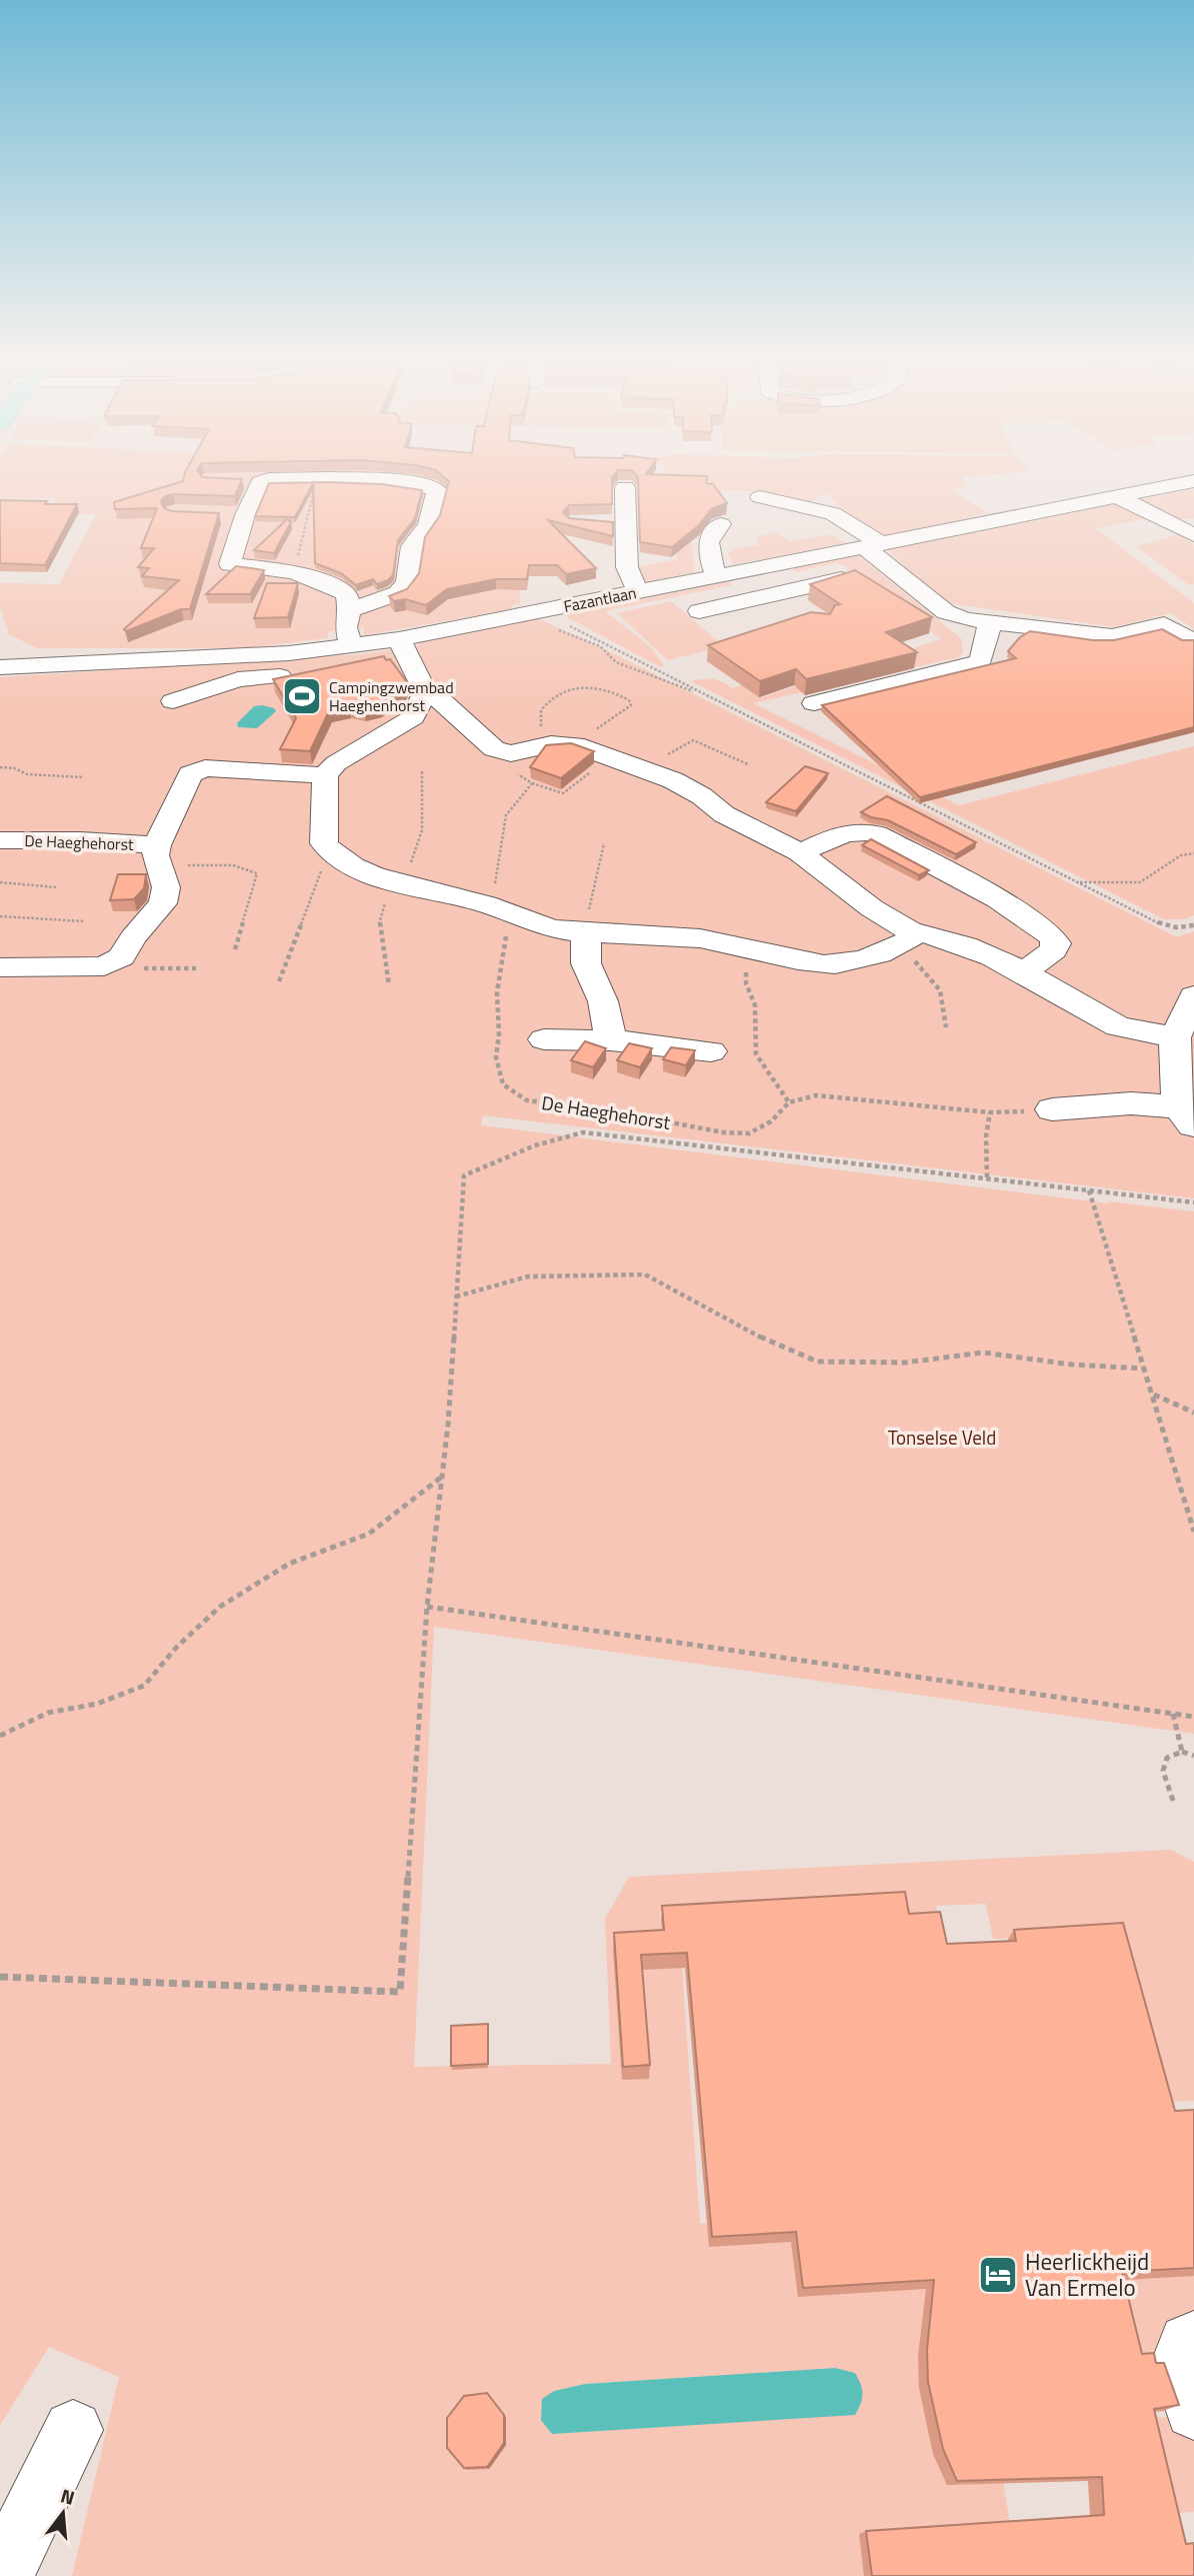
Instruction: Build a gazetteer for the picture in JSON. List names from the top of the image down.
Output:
{
  "streets": {
    "street": ["Fazantlaan", "De Haeghehorst"]
  },
  "parks": ["Tonselse Veld"],
  "places": {
    "sports": ["Campingzwembad Haeghenhorst"],
    "hotel": ["Heerlickheijd Van Ermelo"]
  },
  "north": "top"
}
